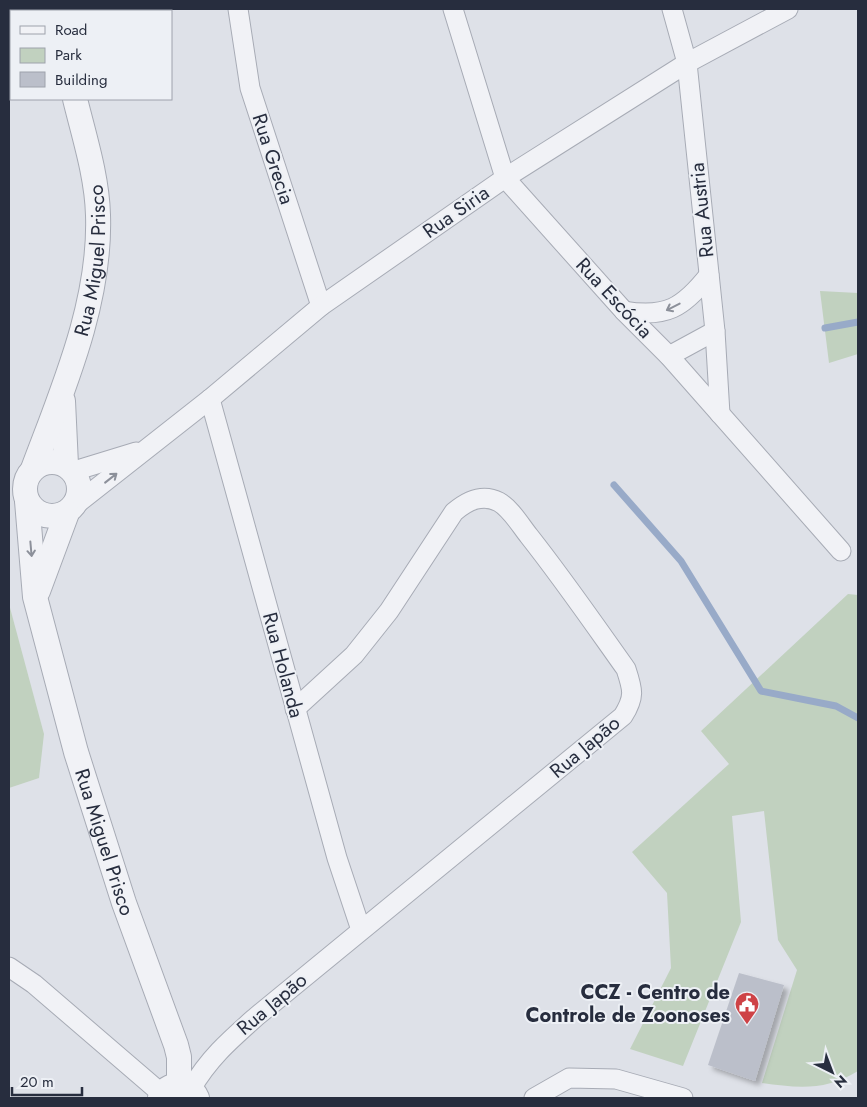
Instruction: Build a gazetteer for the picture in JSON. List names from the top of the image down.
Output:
{
  "streets": {
    "street": [
      "Rua Grecia",
      "Rua Austria",
      "Rua Siria",
      "Rua Miguel Prisco",
      "Rua Escócia",
      "Rua Holanda",
      "Rua Japão"
    ]
  },
  "crossings": [
    ["Rua Grecia", "Rua Siria"],
    ["Rua Austria", "Rua Siria"],
    ["Rua Austria", "Rua Escócia"],
    ["Rua Siria", "Rua Miguel Prisco"],
    ["Rua Siria", "Rua Escócia"],
    ["Rua Siria", "Rua Holanda"],
    ["Rua Miguel Prisco", "Rua Japão"],
    ["Rua Holanda", "Rua Japão"]
  ],
  "places": {
    "public building": ["CCZ - Centro de Controle de Zoonoses"]
  },
  "legend": ["Road", "Park", "Building"],
  "scale_bar": "20 m",
  "north": "bottom right"
}
